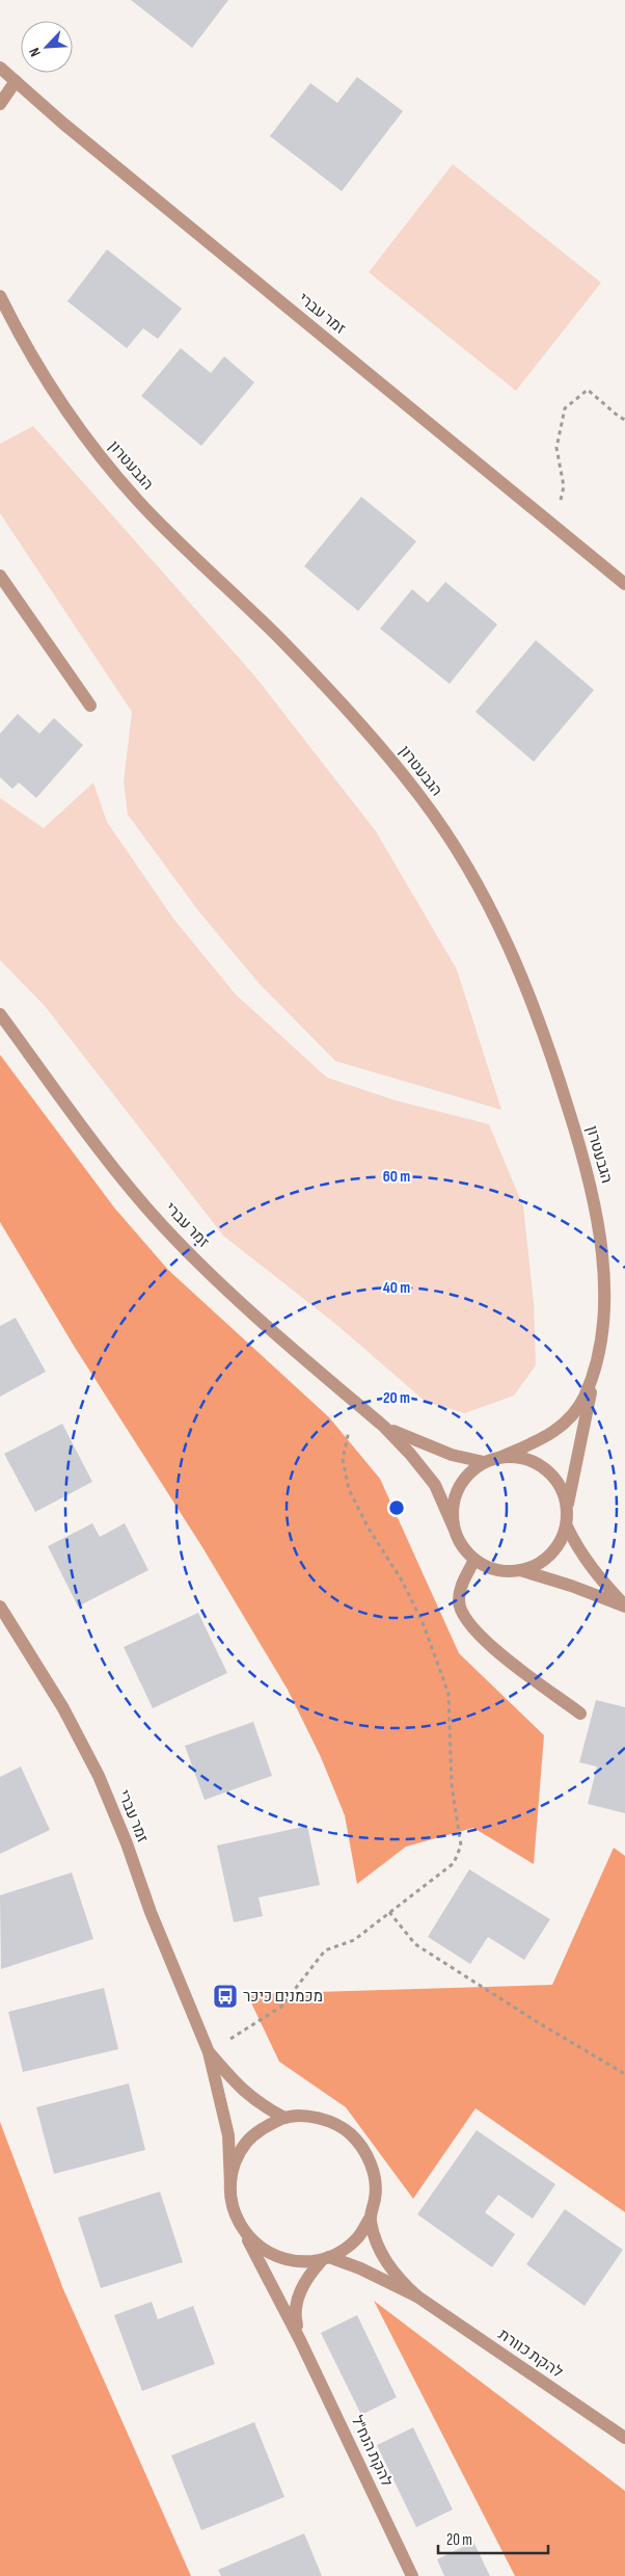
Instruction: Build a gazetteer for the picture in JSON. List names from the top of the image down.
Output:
{
  "streets": {
    "street": [
      "זמר עברי",
      "הגבעטרון",
      "להקת כוורת",
      "להקת הנח\"ל"
    ]
  },
  "crossings": [
    ["זמר עברי", "הגבעטרון"],
    ["זמר עברי", "להקת כוורת"]
  ],
  "places": {
    "bus stop": ["מכמנים כיכר"]
  },
  "scale_bar": "20 m",
  "north": "bottom left",
  "rings": ["60 m", "40 m", "20 m"]
}
